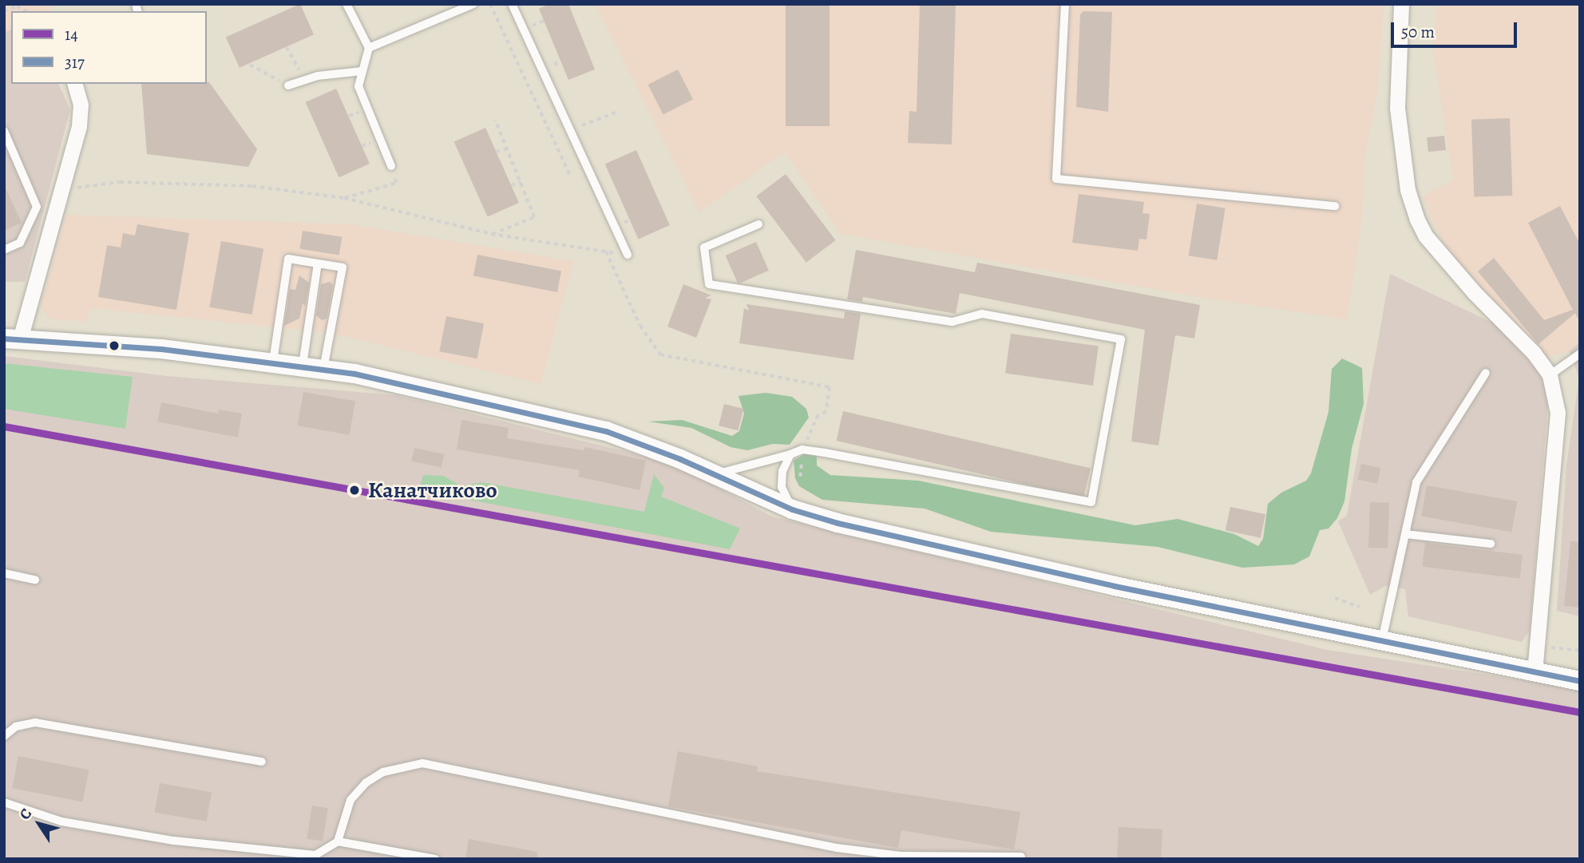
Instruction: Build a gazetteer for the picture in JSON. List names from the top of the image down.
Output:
{
  "places": ["Канатчиково"],
  "lines": ["transit line 317", "transit line 14"],
  "legend": ["14", "317"],
  "scale_bar": "50 m",
  "north": "top left"
}
